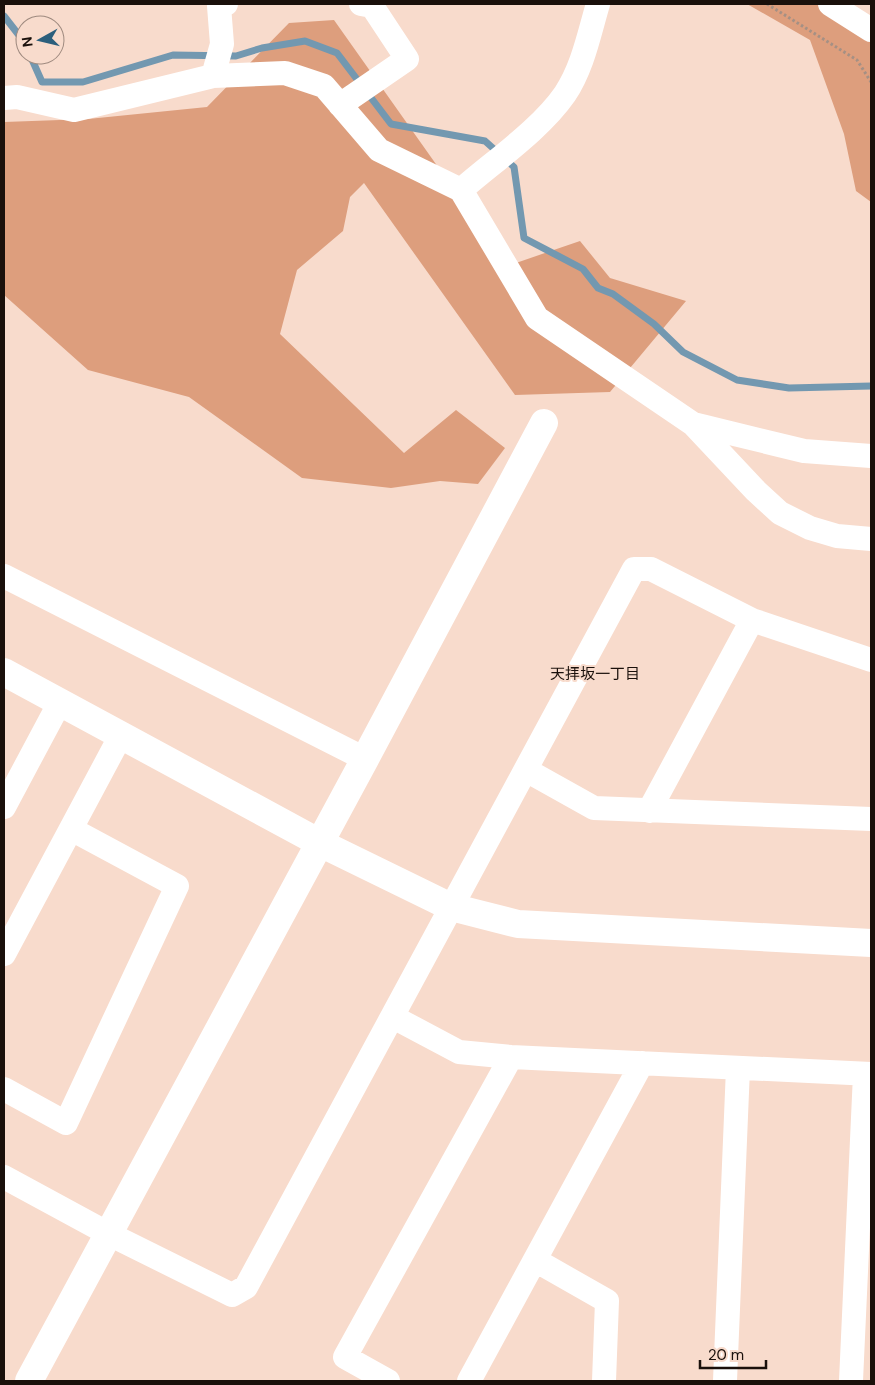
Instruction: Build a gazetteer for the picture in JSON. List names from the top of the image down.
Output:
{
  "districts": ["天拝坂一丁目"],
  "scale_bar": "20 m",
  "north": "left"
}
